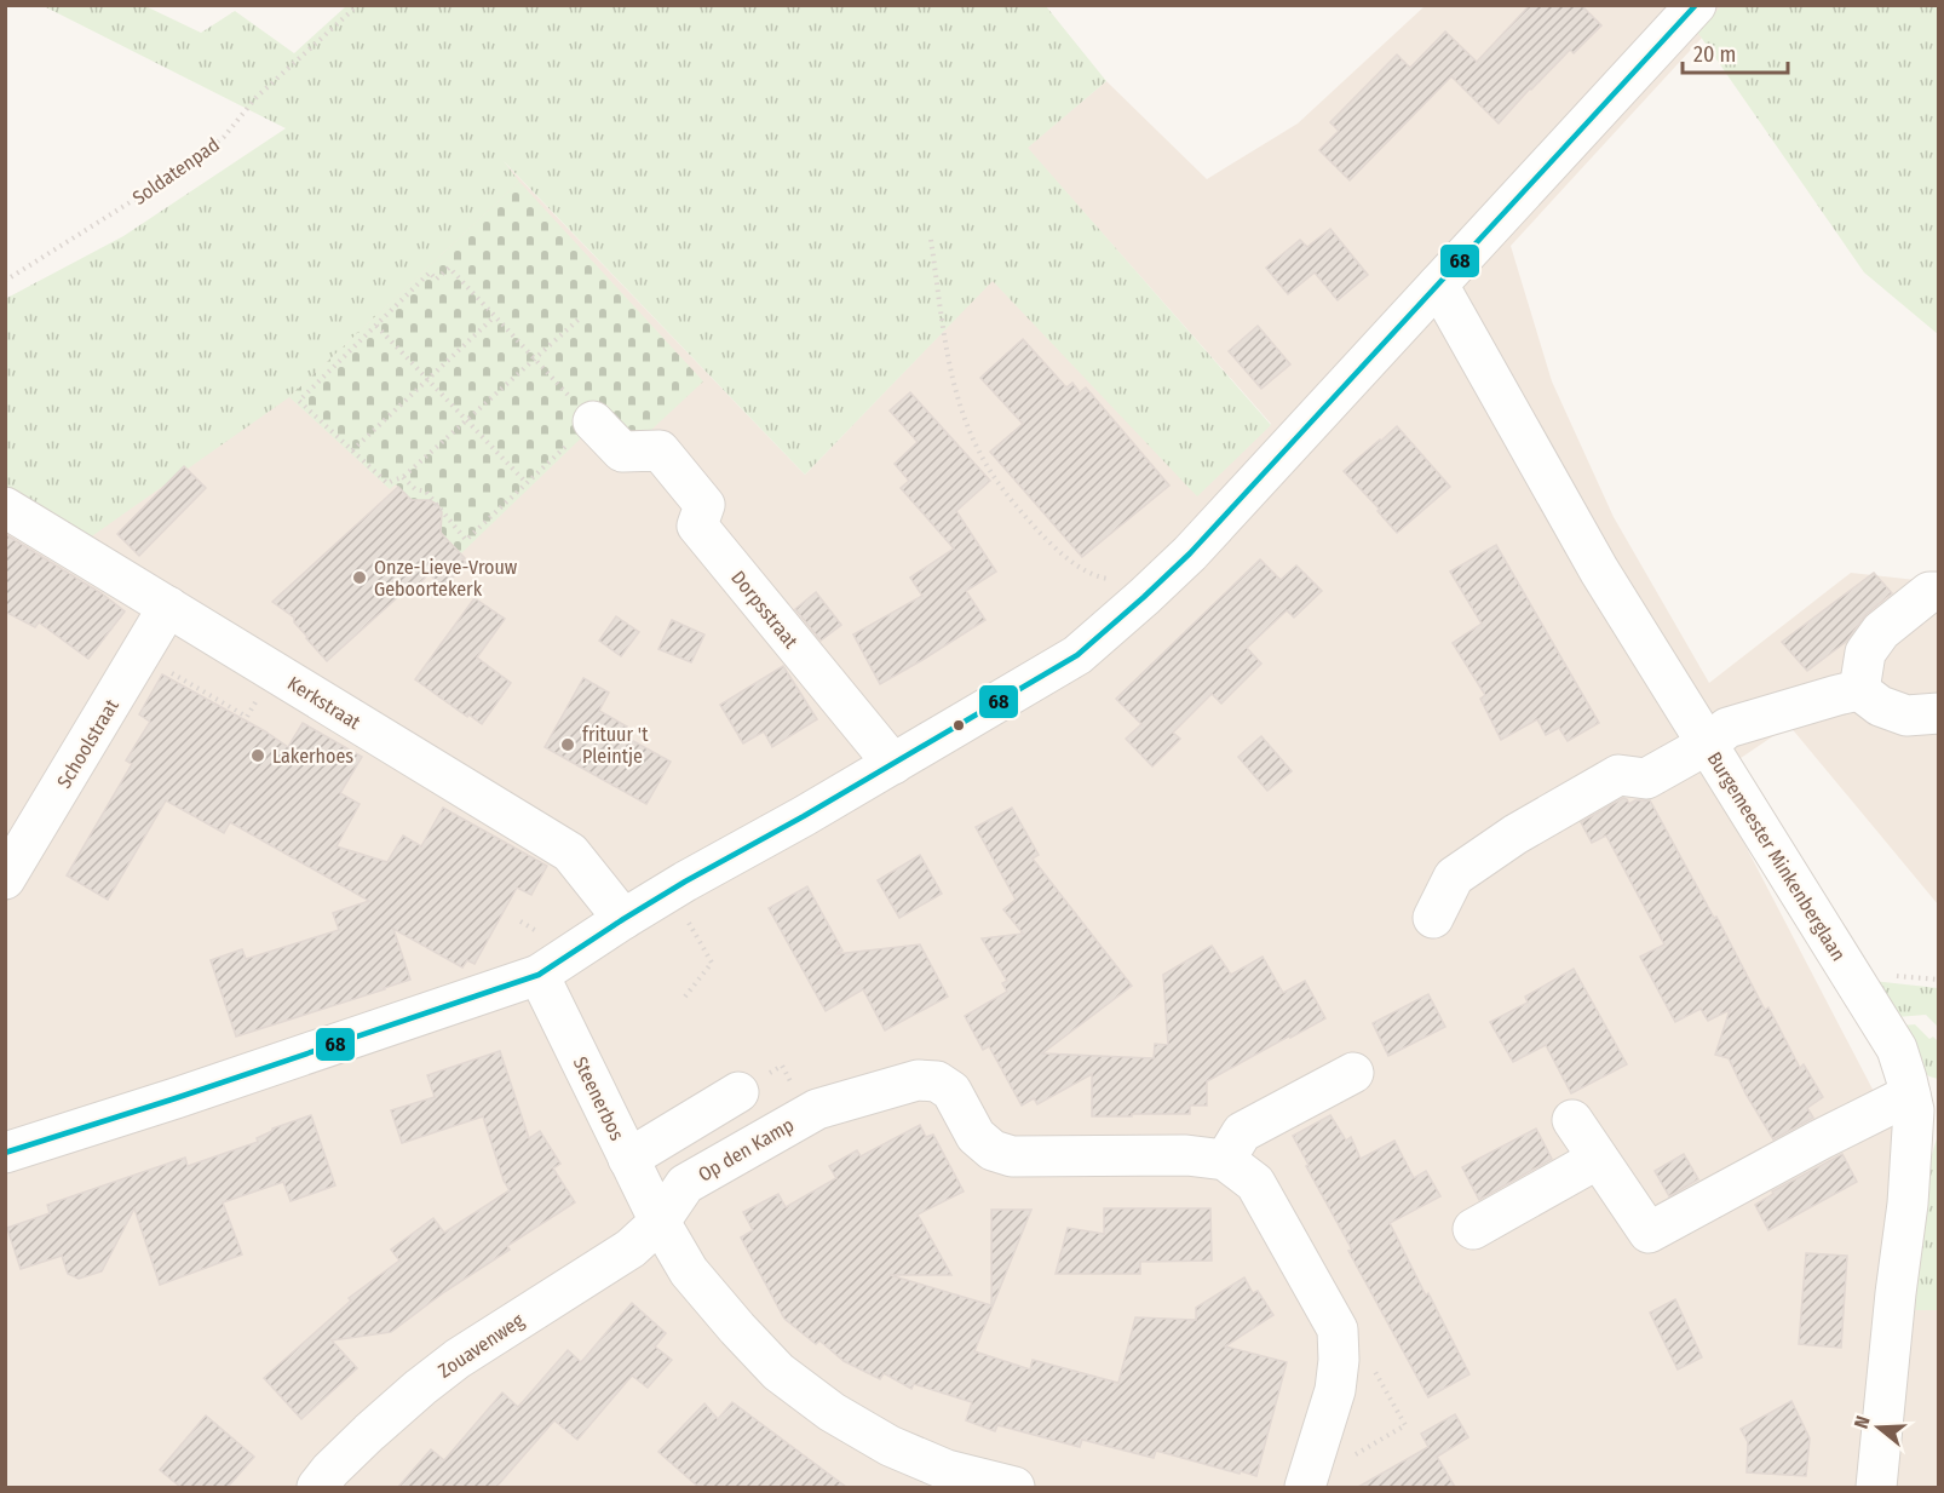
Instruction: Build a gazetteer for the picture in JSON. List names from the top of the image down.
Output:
{
  "streets": {
    "street": [
      "Dorpsstraat",
      "Kerkstraat",
      "Schoolstraat",
      "Burgemeester Minkenberglaan",
      "Steenerbos",
      "Op den Kamp",
      "Zouavenweg"
    ],
    "path": ["Soldatenpad"]
  },
  "crossings": [
    ["Kerkstraat", "Schoolstraat"],
    ["Steenerbos", "Op den Kamp"],
    ["Steenerbos", "Zouavenweg"],
    ["Op den Kamp", "Zouavenweg"]
  ],
  "places": ["Onze-Lieve-Vrouw Geboortekerk", "frituur 't Pleintje", "Lakerhoes"],
  "lines": ["transit line 68"],
  "scale_bar": "20 m",
  "north": "left"
}
